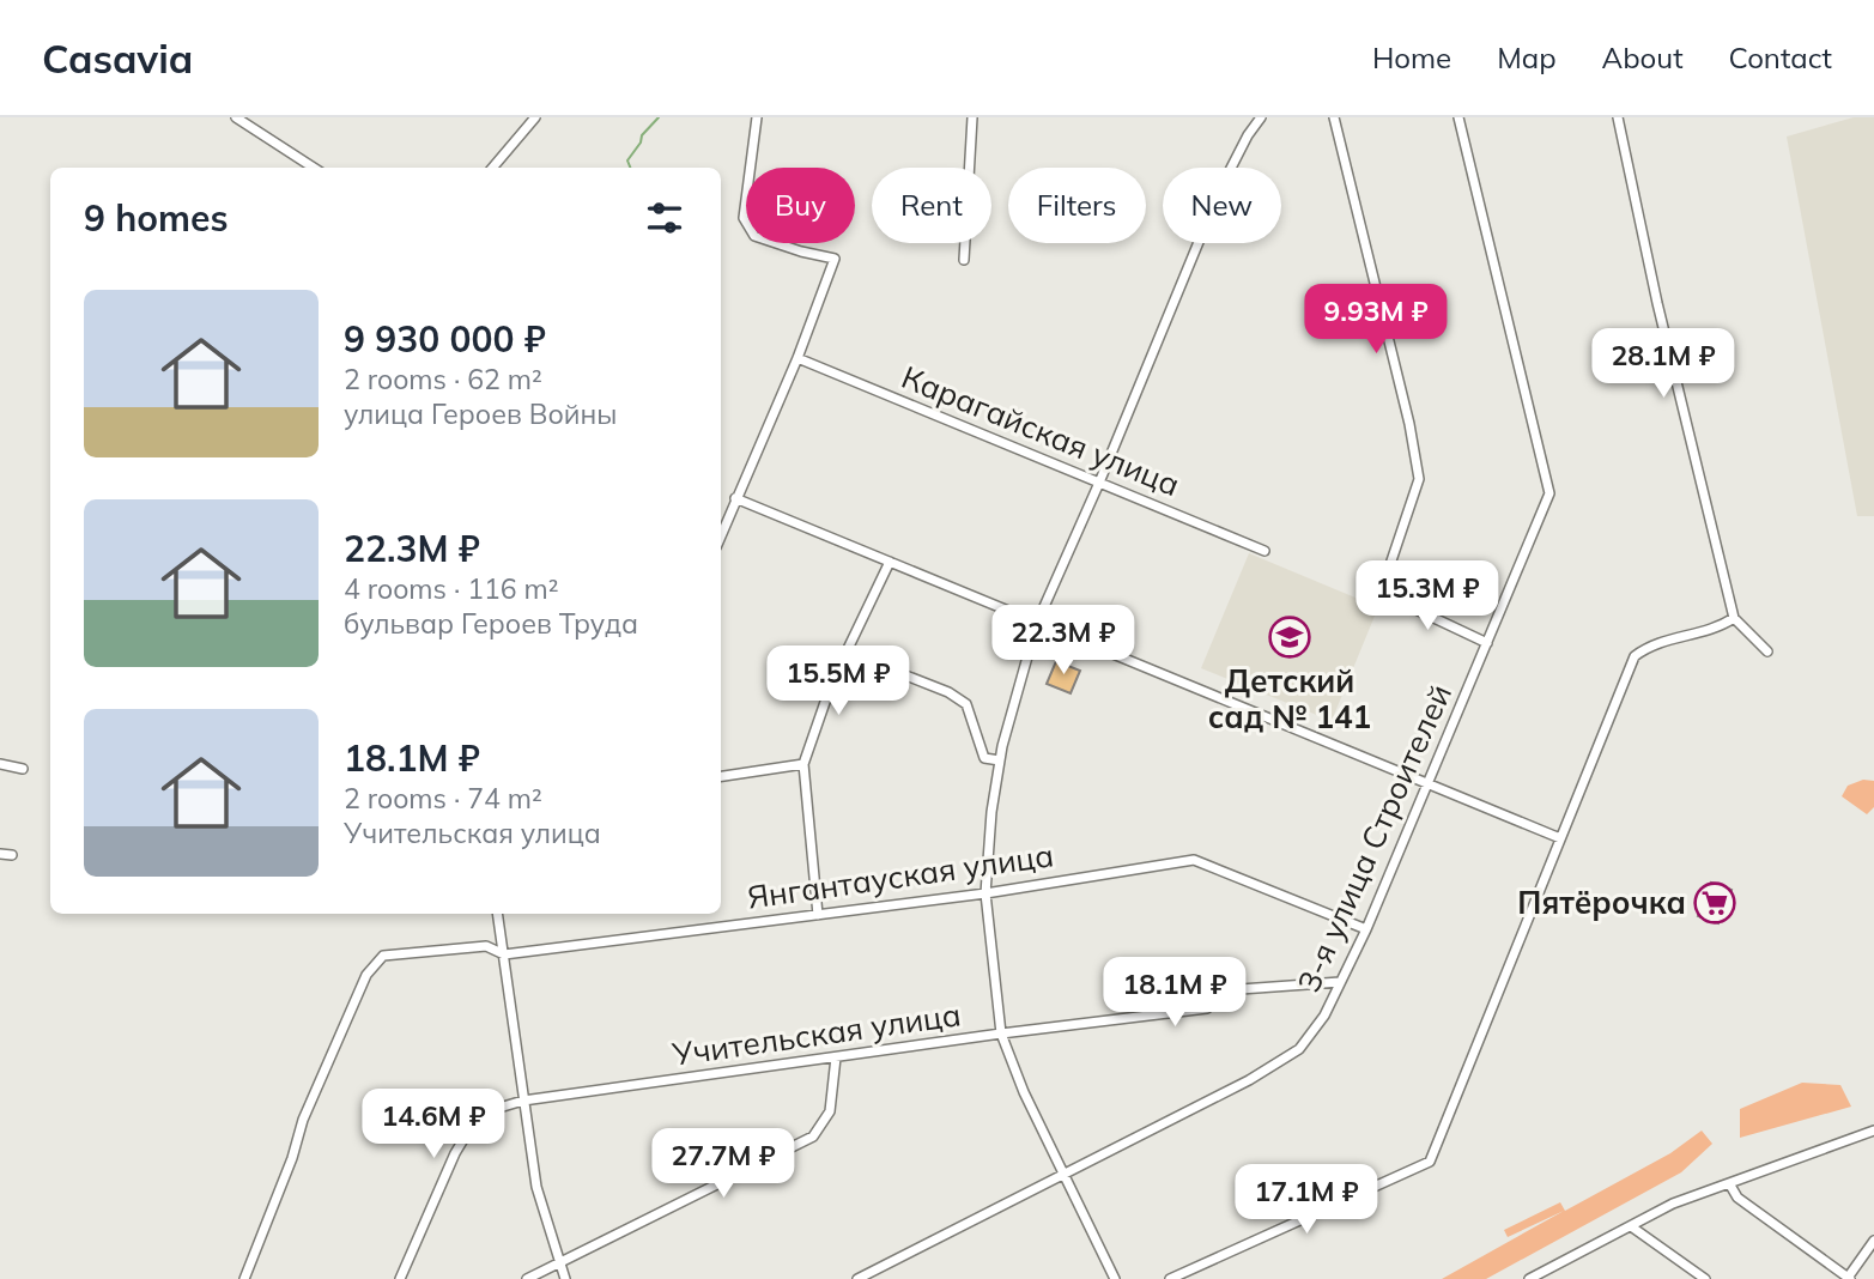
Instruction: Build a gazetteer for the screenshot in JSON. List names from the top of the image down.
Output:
{
  "streets": {
    "street": [
      "Карагайская улица",
      "3-я улица Строителей",
      "Янгантауская улица",
      "Учительская улица"
    ]
  },
  "crossings": [
    ["3-я улица Строителей", "Янгантауская улица"],
    ["3-я улица Строителей", "Учительская улица"]
  ],
  "places": {
    "school or university": ["Детский сад № 141"],
    "supermarket": ["Пятёрочка"]
  },
  "page": {
    "header": "Casavia",
    "nav": [
      "Home",
      "Map",
      "About",
      "Contact"
    ],
    "chip": [
      "Buy",
      "Rent",
      "Filters",
      "New"
    ],
    "heading": "9 homes",
    "list": [
      {
        "name": "9 930 000 ₽",
        "note": "2 rooms · 62 m² · улица Героев Войны"
      },
      {
        "name": "22.3M ₽",
        "note": "4 rooms · 116 m² · бульвар Героев Труда"
      },
      {
        "name": "18.1M ₽",
        "note": "2 rooms · 74 m² · Учительская улица"
      }
    ],
    "price": [
      "9.93M ₽",
      "28.1M ₽",
      "15.3M ₽",
      "22.3M ₽",
      "15.5M ₽",
      "18.1M ₽",
      "14.6M ₽",
      "27.7M ₽",
      "17.1M ₽"
    ]
  }
}
